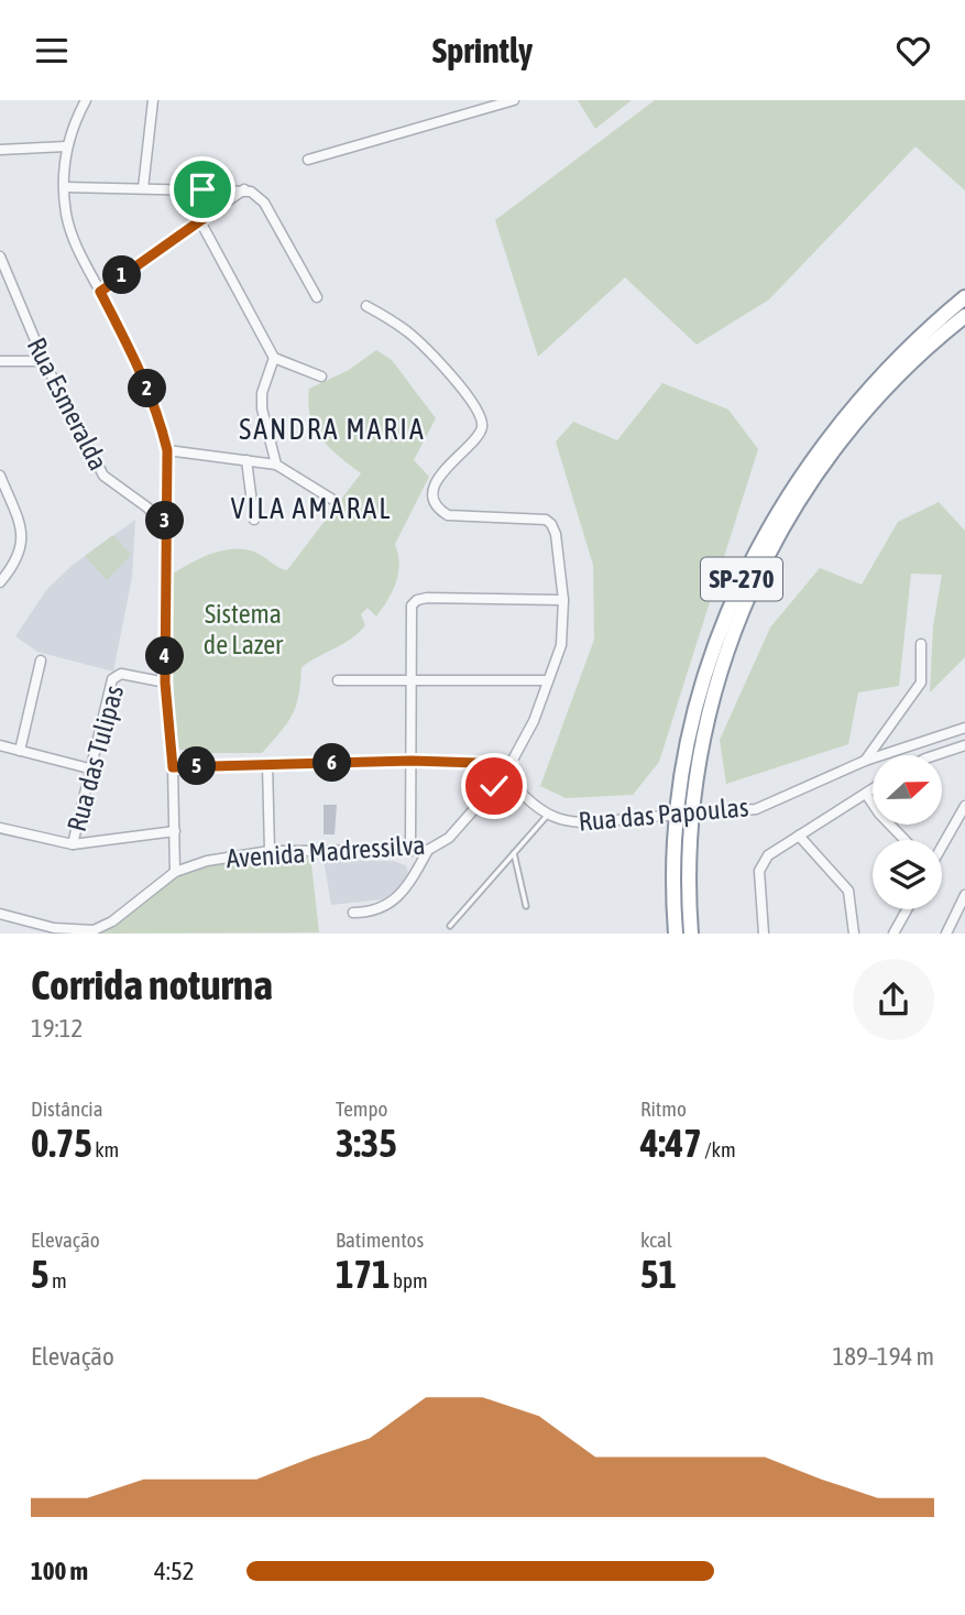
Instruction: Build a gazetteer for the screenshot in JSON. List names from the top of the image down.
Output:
{
  "streets": {
    "highway": ["SP-270"],
    "street": [
      "Rua Esmeralda",
      "Rua das Tulipas",
      "Rua das Papoulas",
      "Avenida Madressilva"
    ]
  },
  "crossings": [
    ["Rua das Papoulas", "Avenida Madressilva"]
  ],
  "districts": ["SANDRA MARIA", "VILA AMARAL"],
  "parks": ["Sistema de Lazer"],
  "north": "right",
  "page": {
    "header": "Sprintly",
    "pins": [
      "1",
      "2",
      "3",
      "4",
      "6",
      "5"
    ],
    "heading": ["Corrida noturna", "19:12"],
    "stats": [
      ["Distância", "0.75 km"],
      ["Tempo", "3:35"],
      ["Ritmo", "4:47 /km"],
      ["Elevação", "5 m"],
      ["Batimentos", "171 bpm"],
      ["kcal", "51"]
    ],
    "chart": ["Elevação", "189–194 m"],
    "list": [
      {
        "name": "100 m",
        "note": "4:52"
      }
    ]
  }
}
